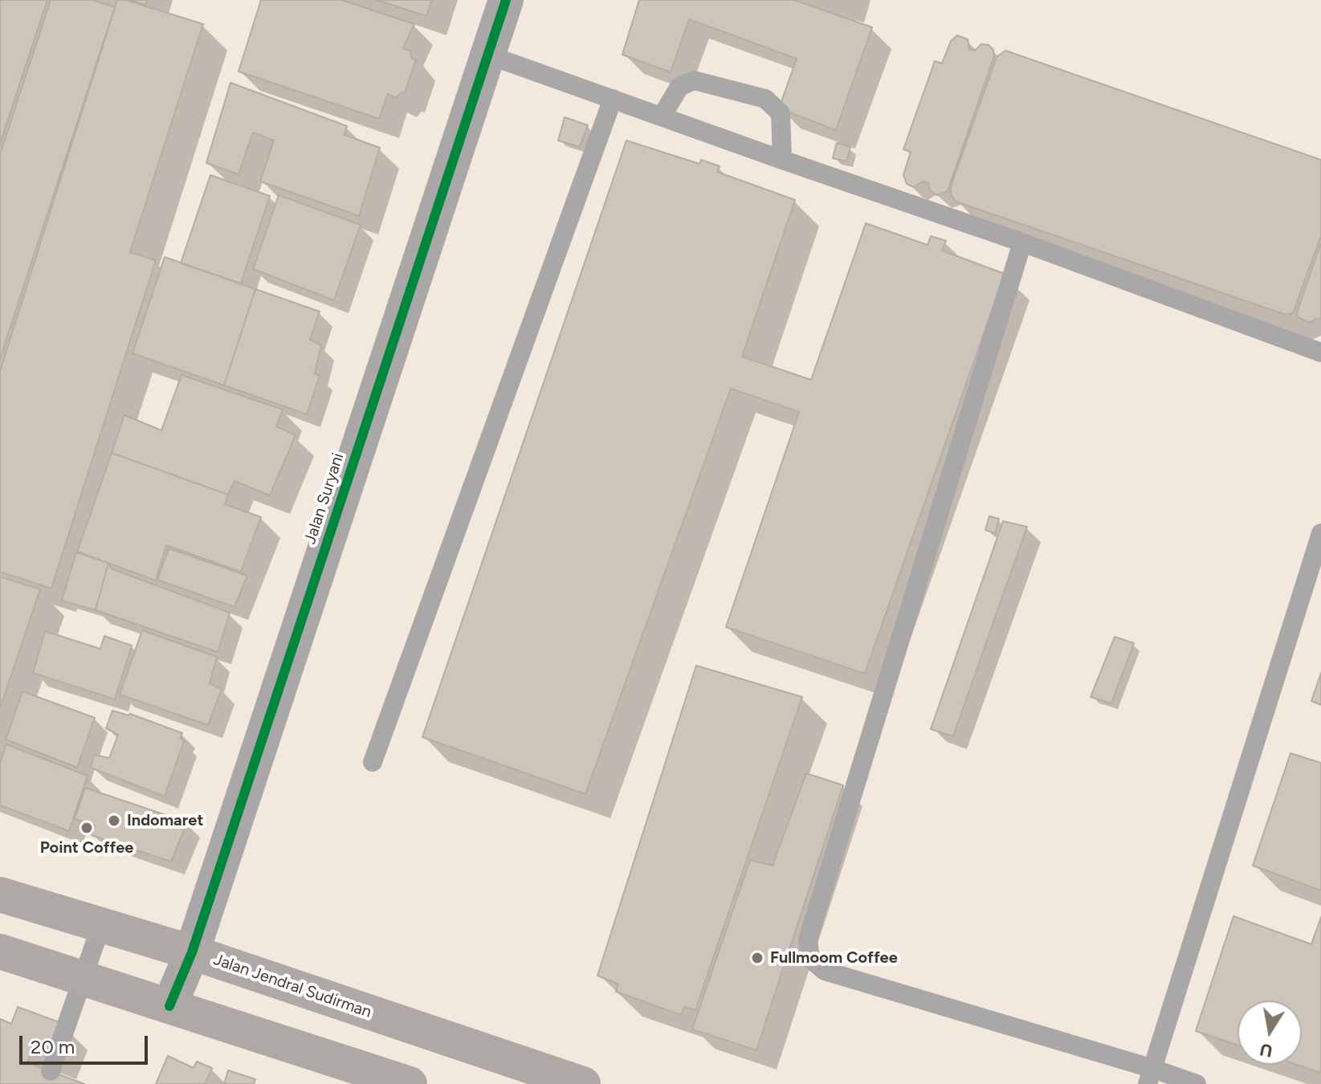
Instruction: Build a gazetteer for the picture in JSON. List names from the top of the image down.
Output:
{
  "streets": {
    "main road": ["Jalan Jendral Sudirman"],
    "street": ["Jalan Suryani"]
  },
  "crossings": [
    ["Jalan Suryani", "Jalan Jendral Sudirman"]
  ],
  "places": ["Indomaret", "Point Coffee", "Fullmoom Coffee"],
  "scale_bar": "20 m",
  "north": "bottom"
}
